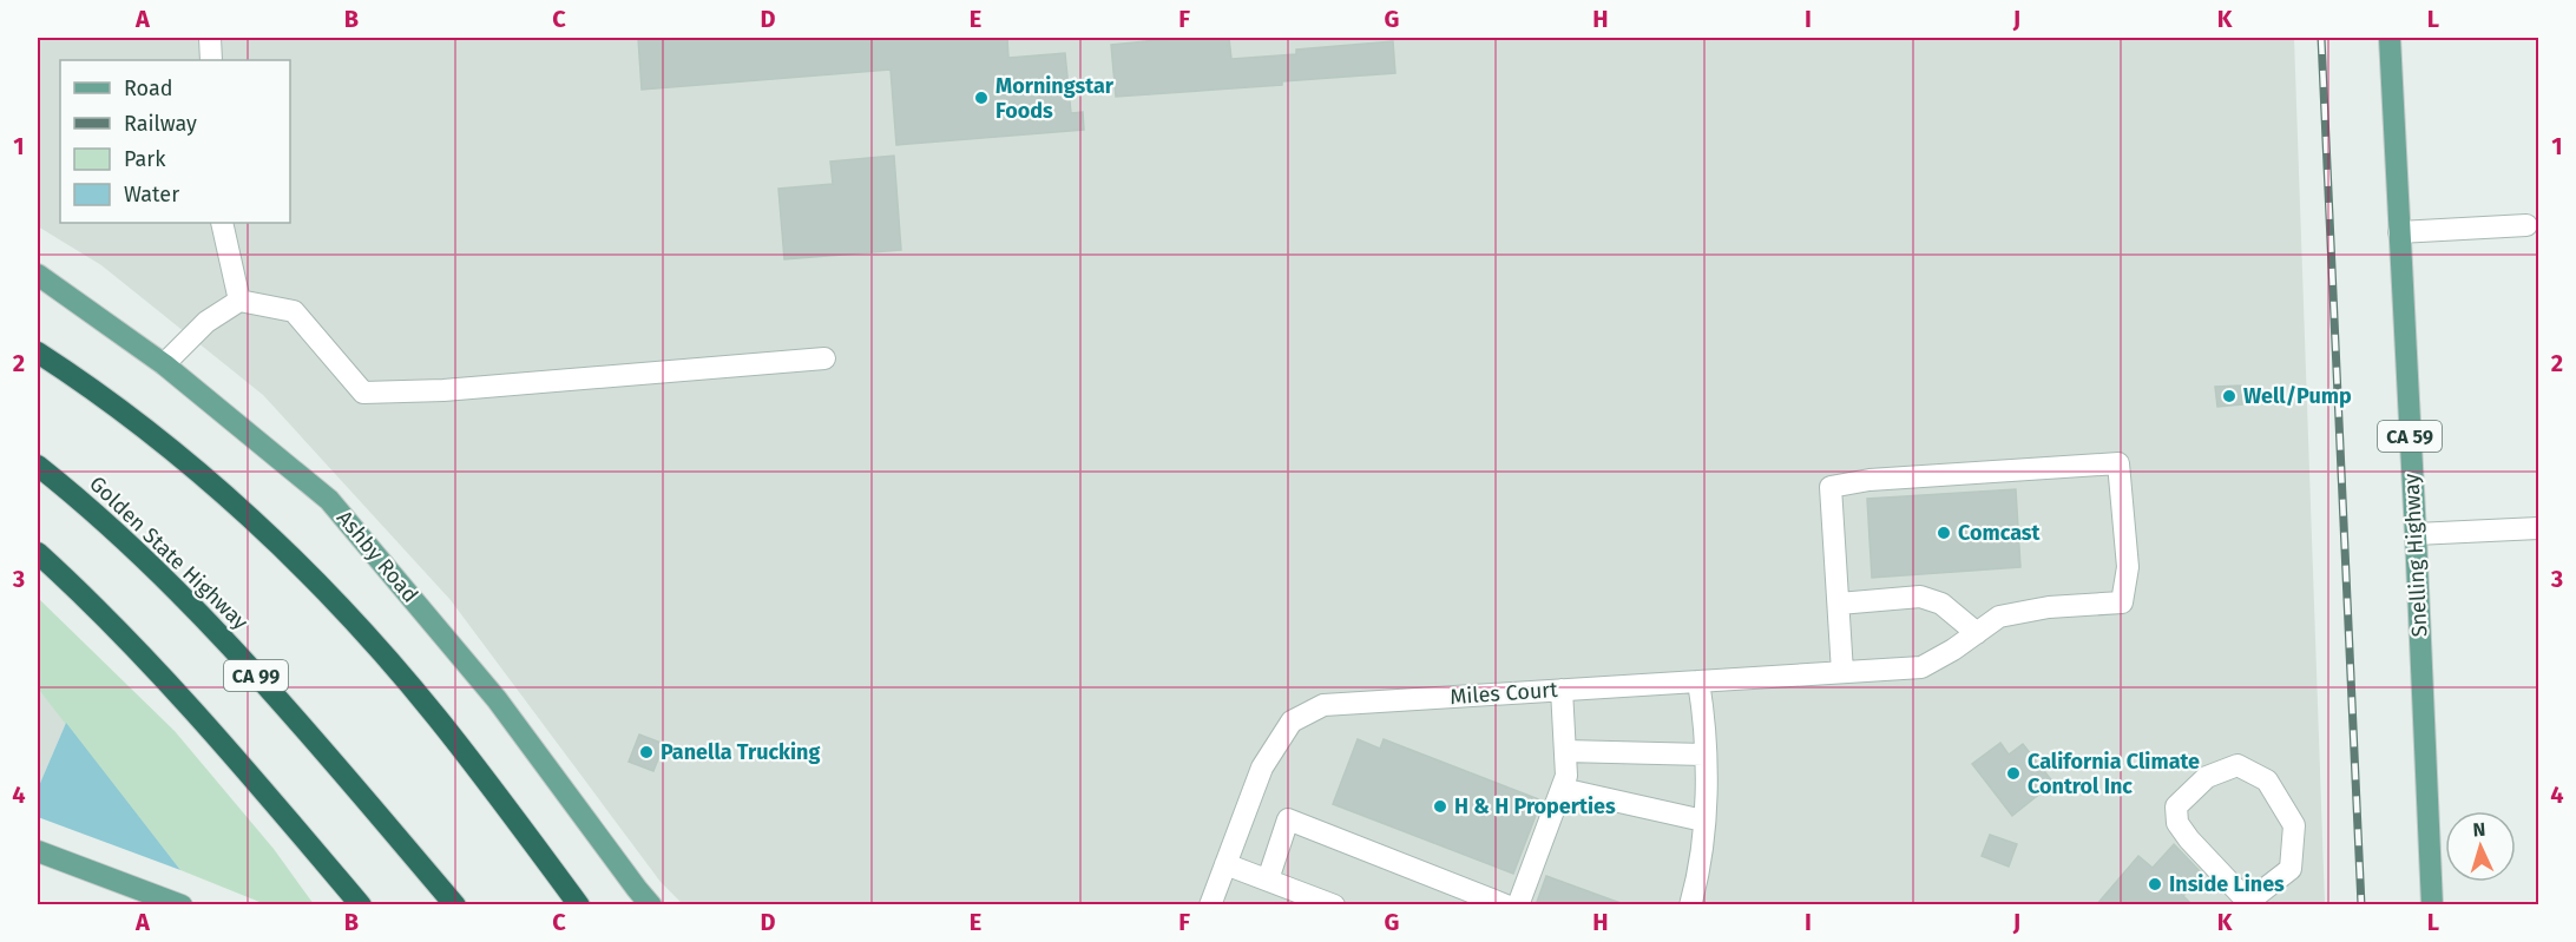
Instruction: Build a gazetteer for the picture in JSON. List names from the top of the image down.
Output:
{
  "streets": {
    "highway": ["Golden State Highway", "CA 99"],
    "main road": ["CA 59", "Snelling Highway", "Ashby Road"],
    "street": ["Miles Court"]
  },
  "places": [
    "Morningstar Foods",
    "Well/Pump",
    "Comcast",
    "Panella Trucking",
    "California Climate Control Inc",
    "H & H Properties",
    "Inside Lines"
  ],
  "legend": [
    "Road",
    "Railway",
    "Park",
    "Water"
  ],
  "north": "top",
  "grid": {
    "columns": [
      "A",
      "B",
      "C",
      "D",
      "E",
      "F",
      "G",
      "H",
      "I",
      "J",
      "K",
      "L"
    ],
    "rows": [
      "1",
      "2",
      "3",
      "4"
    ]
  }
}
